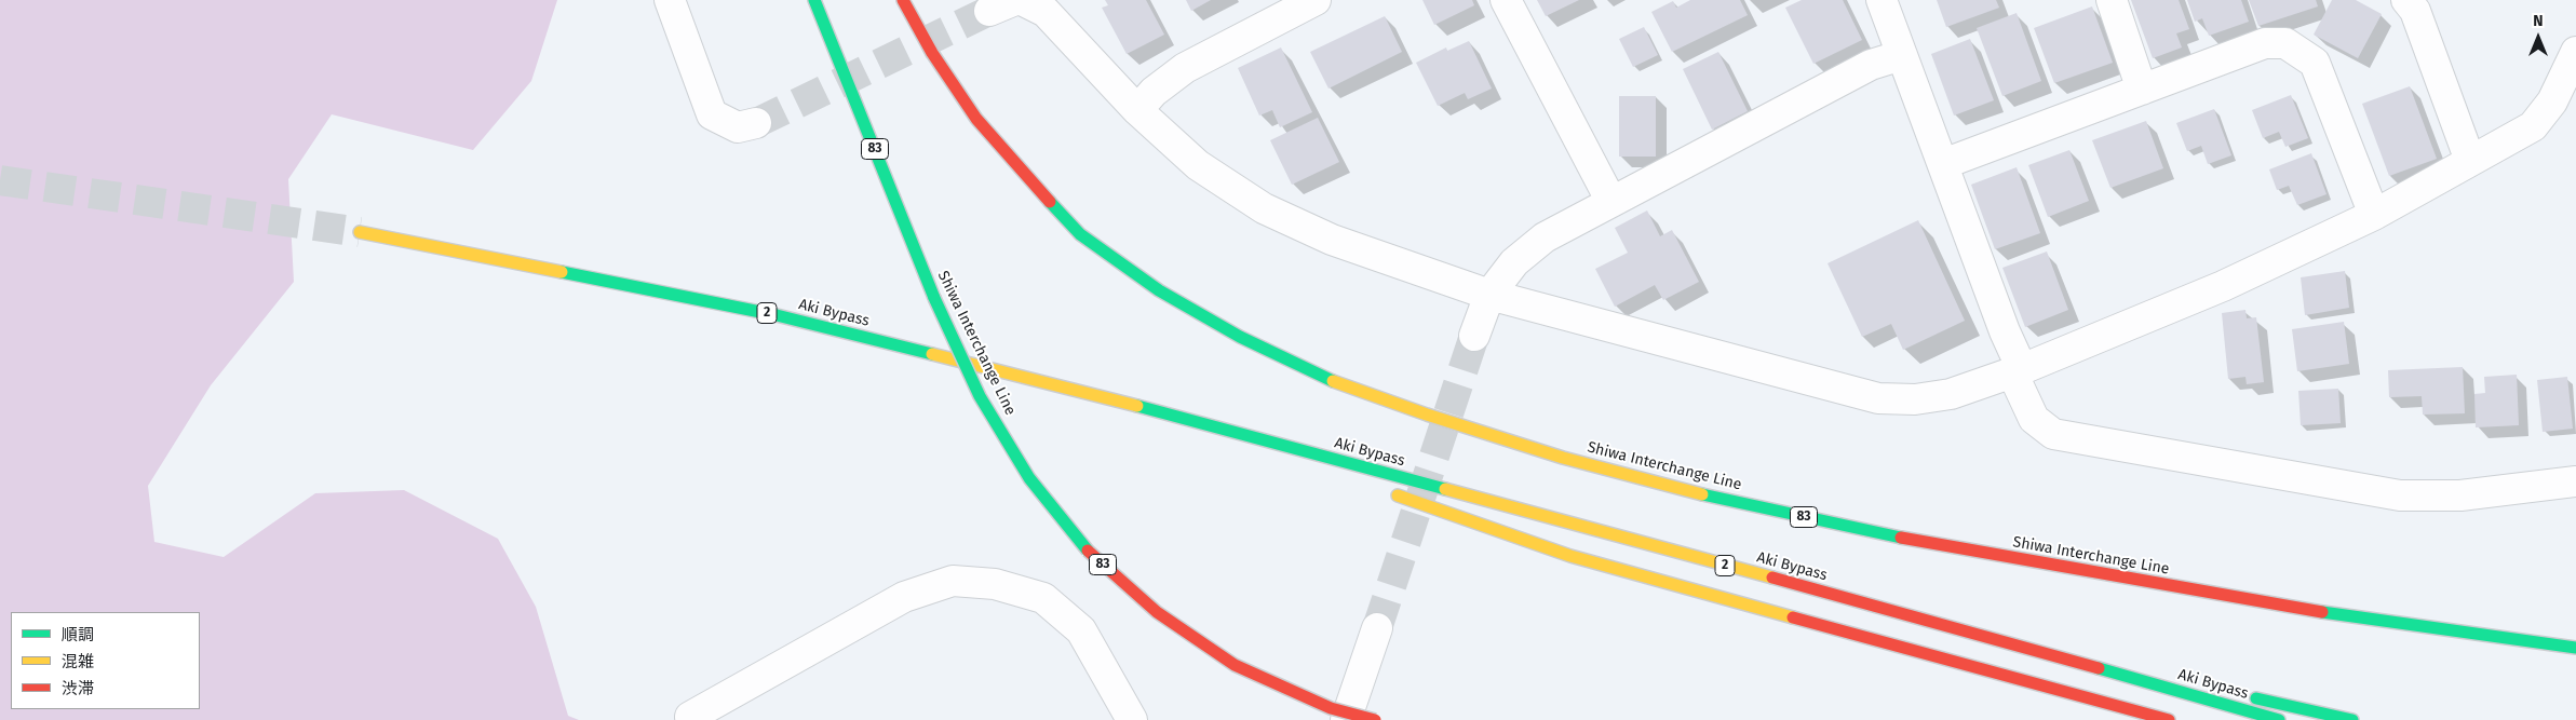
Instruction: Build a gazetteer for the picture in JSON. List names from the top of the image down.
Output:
{
  "streets": {
    "main road": [
      "83",
      "2",
      "Aki Bypass",
      "Shiwa Interchange Line"
    ]
  },
  "legend": ["順調", "混雑", "渋滞"],
  "north": "top"
}
